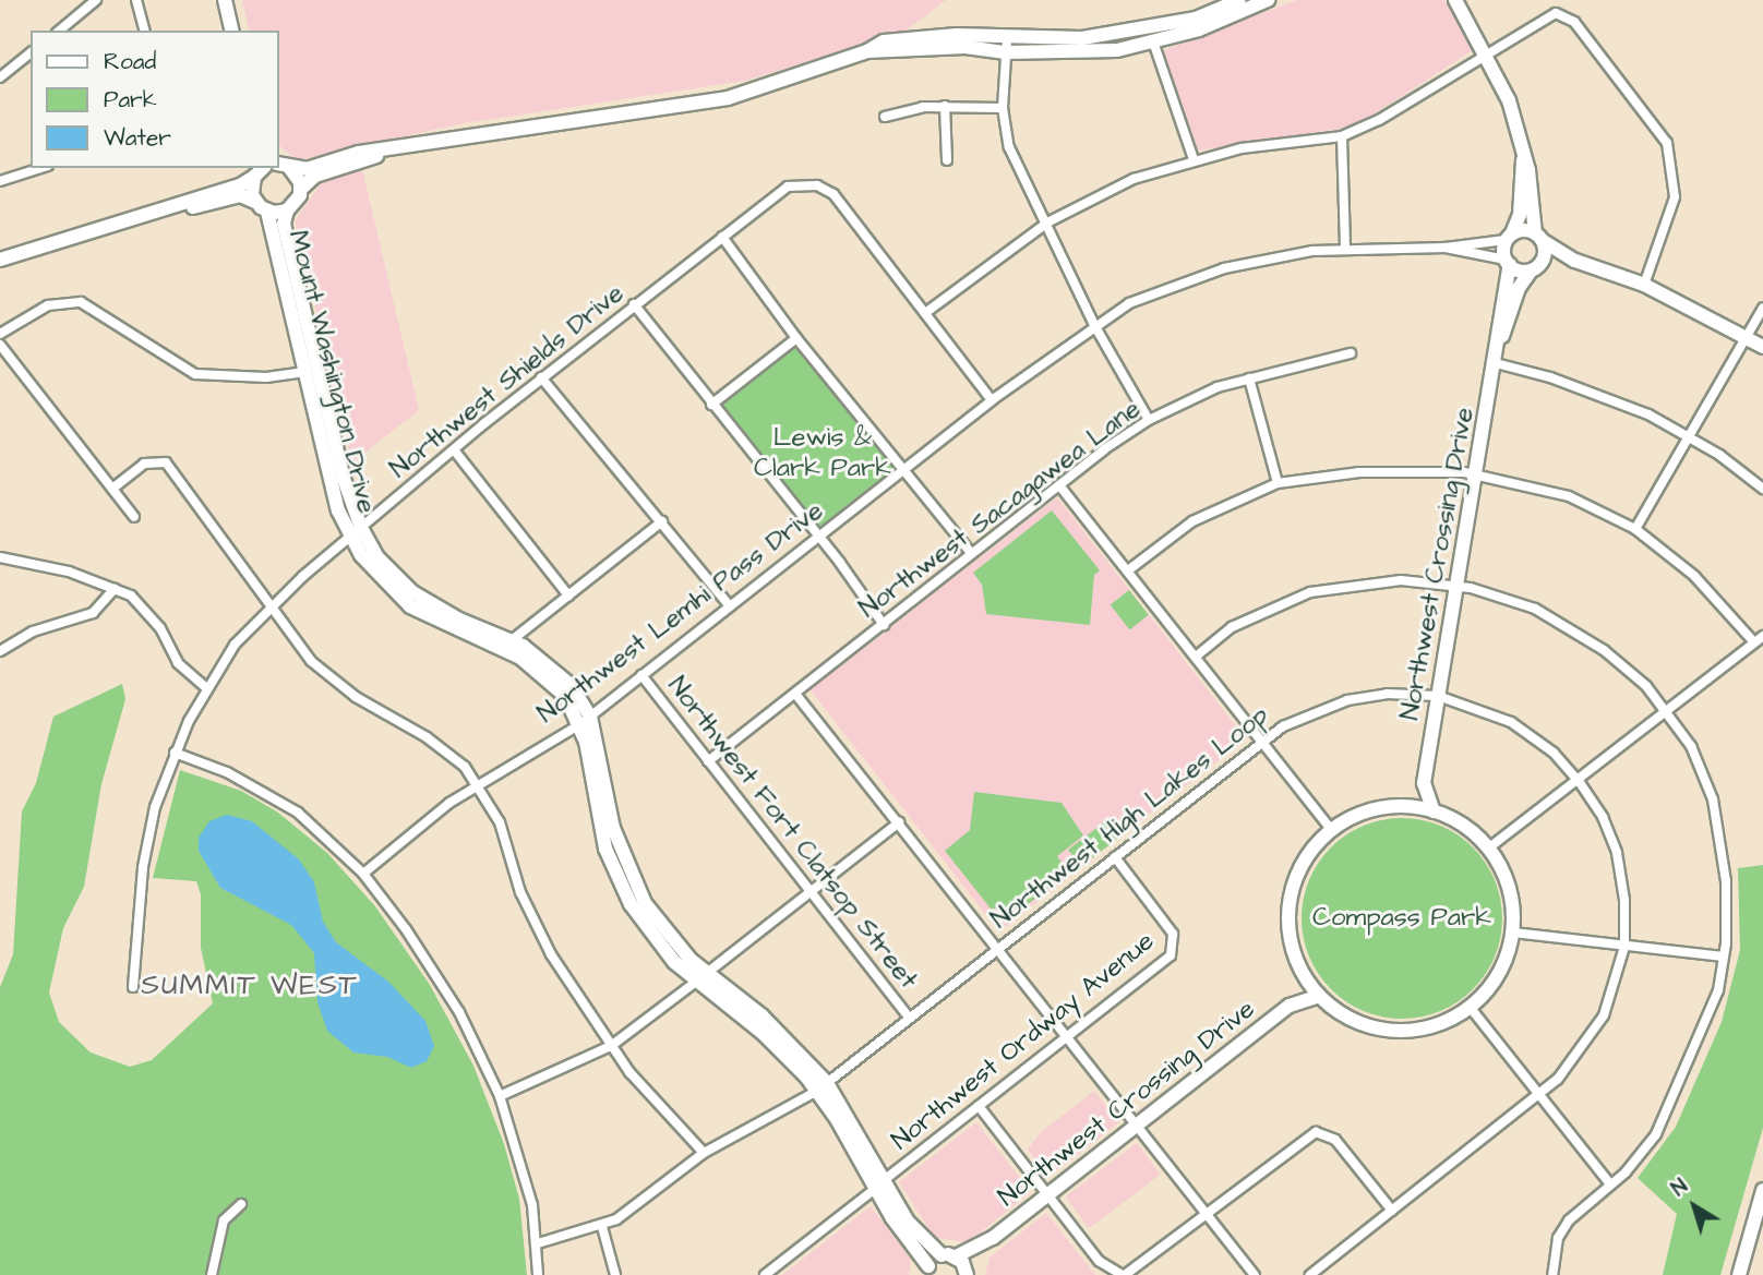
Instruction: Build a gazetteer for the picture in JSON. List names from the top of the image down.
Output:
{
  "streets": {
    "main road": ["Mount Washington Drive", "Northwest Crossing Drive"],
    "street": [
      "Northwest Shields Drive",
      "Northwest Sacagawea Lane",
      "Northwest Lemhi Pass Drive",
      "Northwest High Lakes Loop",
      "Northwest Fort Clatsop Street",
      "Northwest Ordway Avenue"
    ]
  },
  "crossings": [
    ["Mount Washington Drive", "Northwest Shields Drive"],
    ["Mount Washington Drive", "Northwest Crossing Drive"],
    ["Mount Washington Drive", "Northwest Lemhi Pass Drive"],
    ["Mount Washington Drive", "Northwest High Lakes Loop"],
    ["Mount Washington Drive", "Northwest Ordway Avenue"],
    ["Northwest Shields Drive", "Northwest Lemhi Pass Drive"],
    ["Northwest Sacagawea Lane", "Northwest Fort Clatsop Street"],
    ["Northwest Crossing Drive", "Northwest Lemhi Pass Drive"],
    ["Northwest Crossing Drive", "Northwest High Lakes Loop"],
    ["Northwest Lemhi Pass Drive", "Northwest Fort Clatsop Street"],
    ["Northwest High Lakes Loop", "Northwest Fort Clatsop Street"],
    ["Northwest High Lakes Loop", "Northwest Ordway Avenue"]
  ],
  "districts": ["SUMMIT WEST"],
  "parks": ["Lewis & Clark Park", "Compass Park"],
  "legend": ["Road", "Park", "Water"],
  "north": "top left"
}
